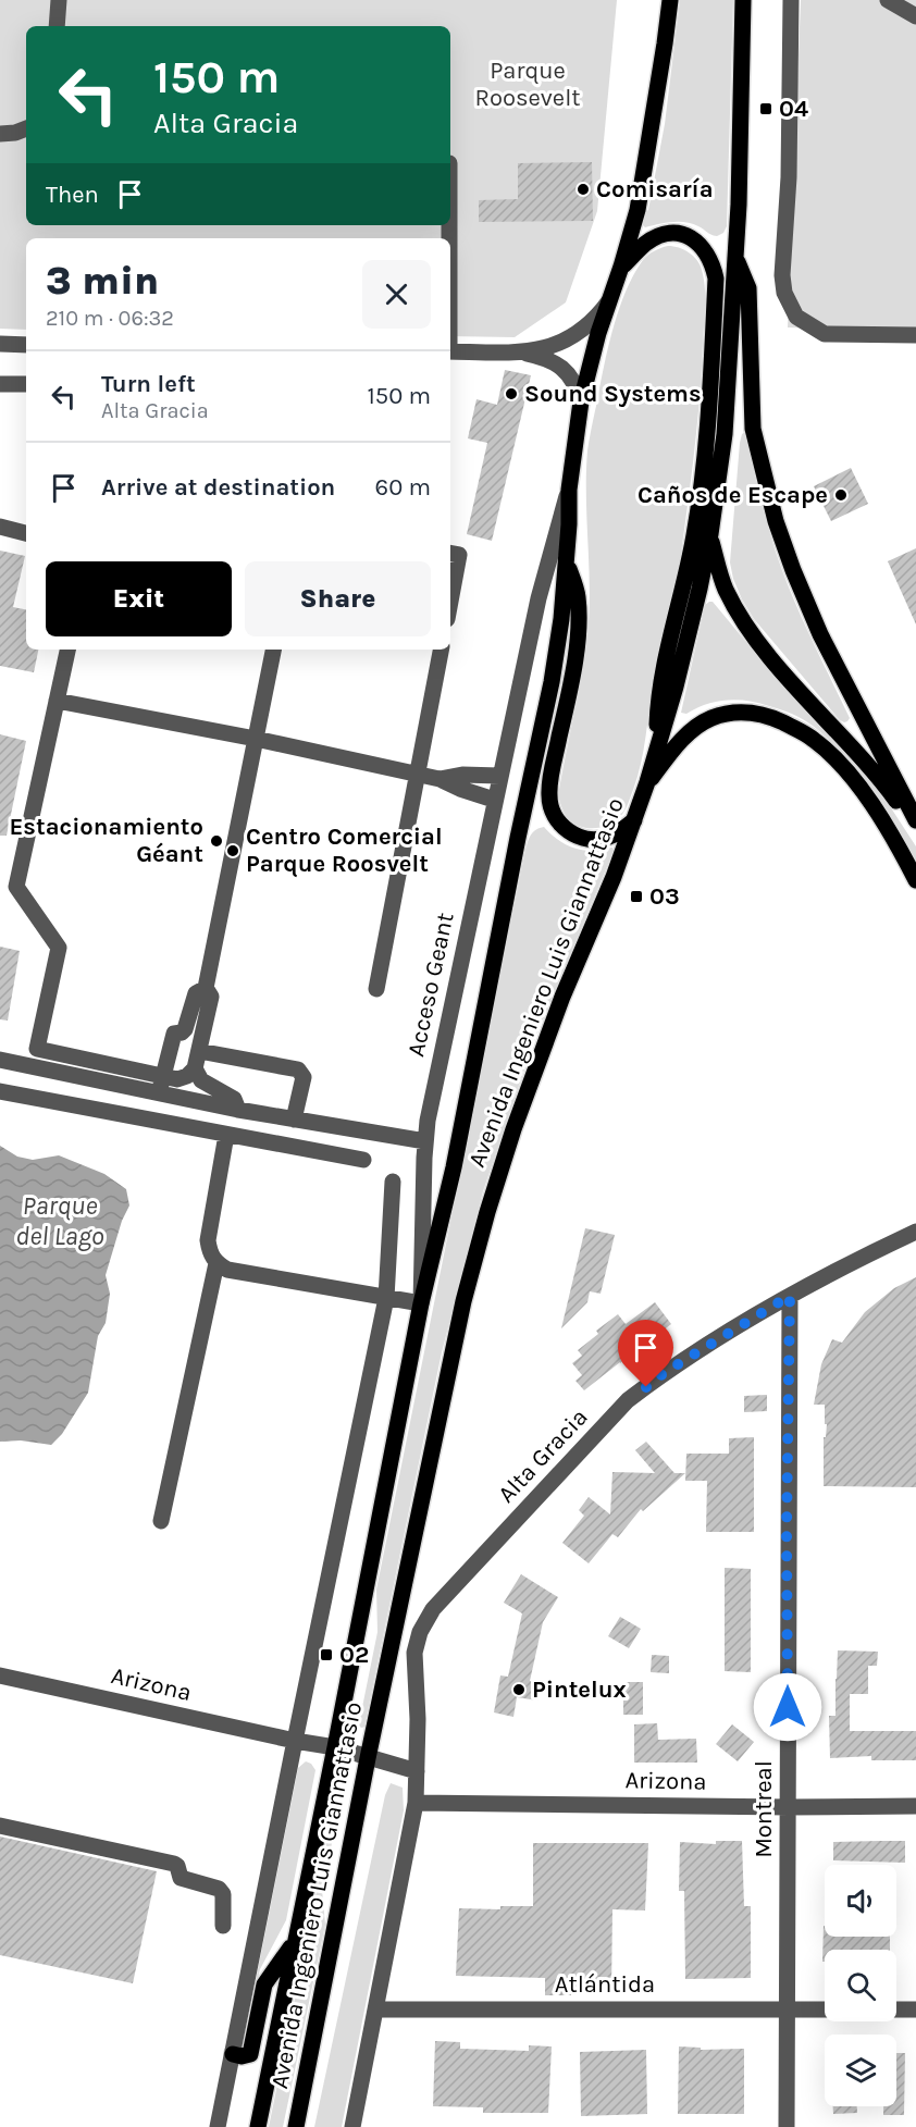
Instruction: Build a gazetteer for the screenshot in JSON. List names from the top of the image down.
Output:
{
  "streets": {
    "main road": ["Avenida Ingeniero Luis Giannattasio"],
    "street": [
      "Acceso Geant",
      "Alta Gracia",
      "Arizona",
      "Montreal",
      "Atlántida"
    ]
  },
  "crossings": [
    ["Avenida Ingeniero Luis Giannattasio", "Acceso Geant"],
    ["Avenida Ingeniero Luis Giannattasio", "Arizona"],
    ["Alta Gracia", "Arizona"],
    ["Alta Gracia", "Montreal"],
    ["Arizona", "Montreal"],
    ["Montreal", "Atlántida"]
  ],
  "water": ["Parque del Lago"],
  "parks": ["Parque Roosevelt"],
  "places": {
    "transit": ["04", "03", "02"],
    "other": [
      "Comisaría",
      "Sound Systems",
      "Caños de Escape",
      "Estacionamiento Géant",
      "Centro Comercial Parque Roosvelt",
      "Pintelux"
    ]
  },
  "page": {
    "turn": ["150 m", "Alta Gracia"],
    "then": "Then",
    "heading": ["3 min", "210 m · 06:32"],
    "list": [
      {
        "name": "Turn left",
        "note": "Alta Gracia",
        "value": "150 m"
      },
      {
        "name": "Arrive at destination",
        "value": "60 m"
      }
    ],
    "buttons": ["Exit", "Share"]
  }
}
